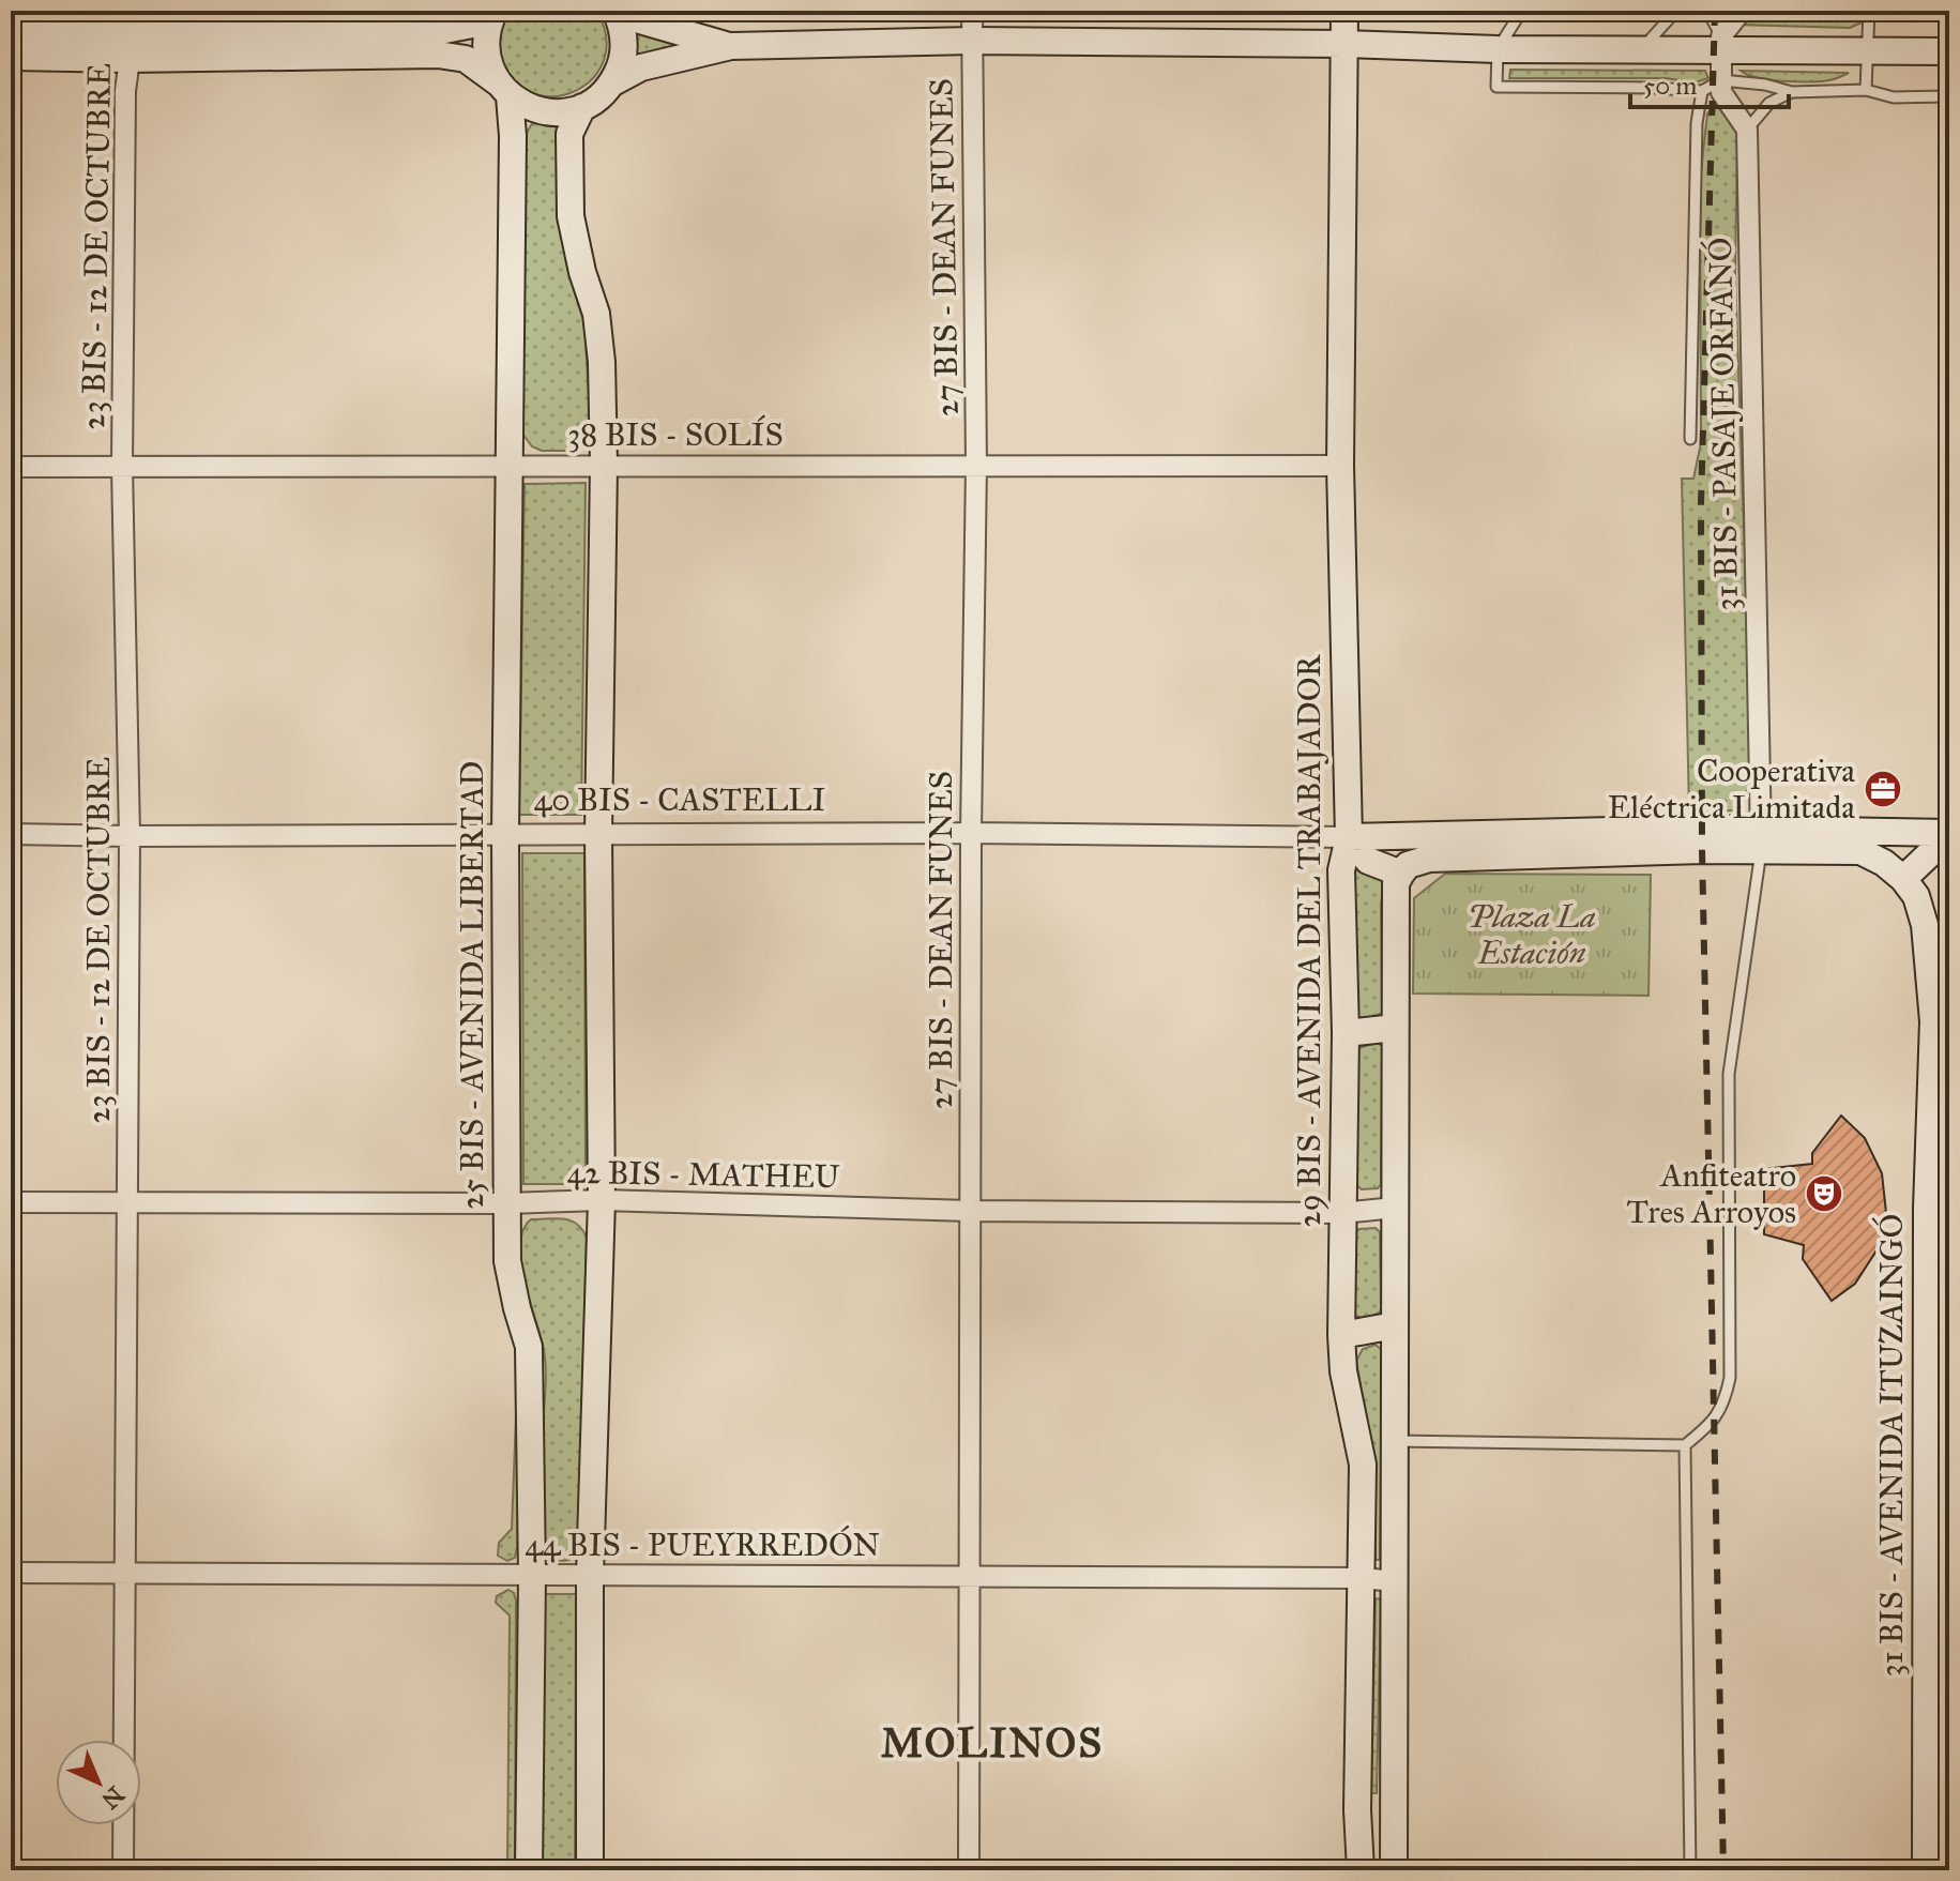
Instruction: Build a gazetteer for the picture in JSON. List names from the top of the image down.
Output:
{
  "streets": {
    "main road": [
      "40 BIS - CASTELLI",
      "29 BIS - AVENIDA DEL TRABAJADOR",
      "25 BIS - AVENIDA LIBERTAD",
      "31 BIS - AVENIDA ITUZAINGÓ"
    ],
    "street": [
      "23 BIS - 12 DE OCTUBRE",
      "27 BIS - DEAN FUNES",
      "31 BIS - PASAJE ORFANÓ",
      "38 BIS - SOLÍS",
      "42 BIS - MATHEU",
      "44 BIS - PUEYRREDÓN"
    ]
  },
  "crossings": [
    ["23 BIS - 12 DE OCTUBRE", "38 BIS - SOLÍS"],
    ["23 BIS - 12 DE OCTUBRE", "40 BIS - CASTELLI"],
    ["23 BIS - 12 DE OCTUBRE", "42 BIS - MATHEU"],
    ["23 BIS - 12 DE OCTUBRE", "44 BIS - PUEYRREDÓN"],
    ["27 BIS - DEAN FUNES", "38 BIS - SOLÍS"],
    ["27 BIS - DEAN FUNES", "40 BIS - CASTELLI"],
    ["27 BIS - DEAN FUNES", "42 BIS - MATHEU"],
    ["27 BIS - DEAN FUNES", "44 BIS - PUEYRREDÓN"],
    ["31 BIS - PASAJE ORFANÓ", "40 BIS - CASTELLI"],
    ["38 BIS - SOLÍS", "29 BIS - AVENIDA DEL TRABAJADOR"],
    ["38 BIS - SOLÍS", "25 BIS - AVENIDA LIBERTAD"],
    ["40 BIS - CASTELLI", "29 BIS - AVENIDA DEL TRABAJADOR"],
    ["40 BIS - CASTELLI", "25 BIS - AVENIDA LIBERTAD"],
    ["40 BIS - CASTELLI", "31 BIS - AVENIDA ITUZAINGÓ"],
    ["29 BIS - AVENIDA DEL TRABAJADOR", "42 BIS - MATHEU"],
    ["29 BIS - AVENIDA DEL TRABAJADOR", "44 BIS - PUEYRREDÓN"],
    ["25 BIS - AVENIDA LIBERTAD", "42 BIS - MATHEU"],
    ["25 BIS - AVENIDA LIBERTAD", "44 BIS - PUEYRREDÓN"]
  ],
  "districts": ["MOLINOS"],
  "parks": ["Plaza La Estación"],
  "places": {
    "office": ["Cooperativa Eléctrica Limitada"],
    "theatre": ["Anfiteatro Tres Arroyos"]
  },
  "scale_bar": "50 m",
  "north": "bottom right"
}
